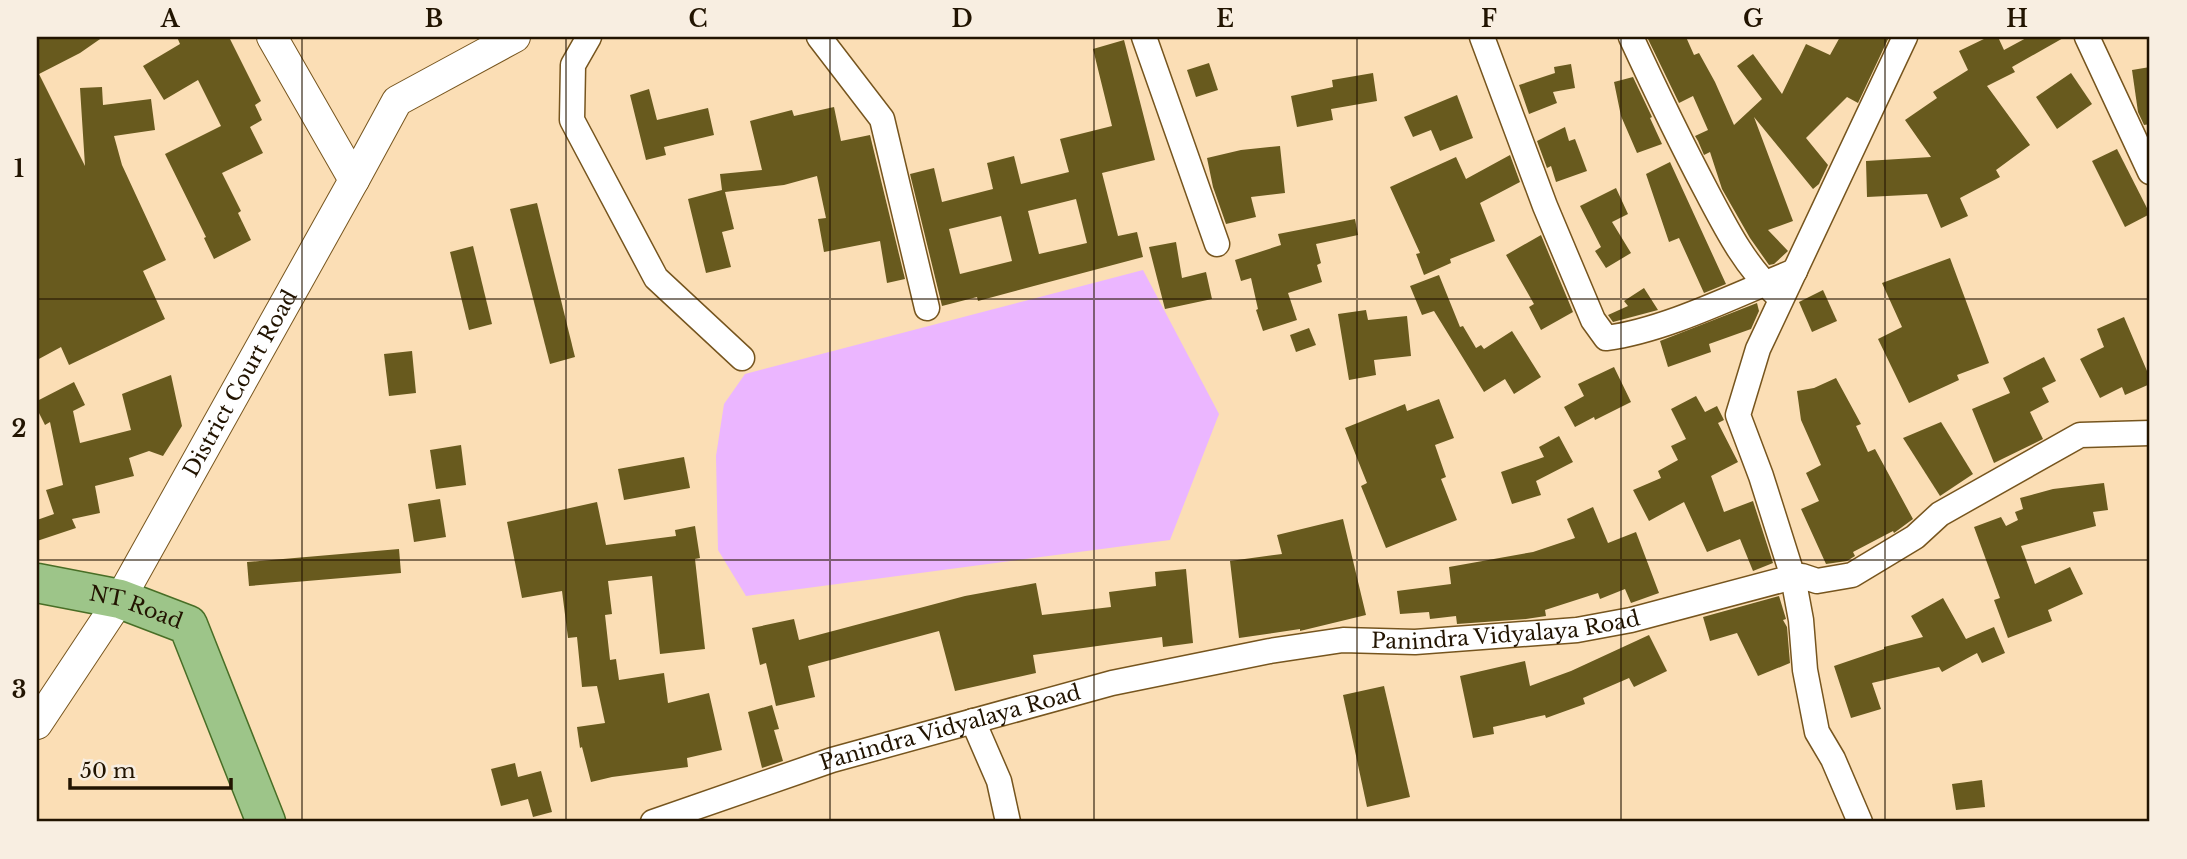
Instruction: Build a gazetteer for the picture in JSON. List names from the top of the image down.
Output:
{
  "streets": {
    "main road": ["NT Road"],
    "street": ["District Court Road", "Panindra Vidyalaya Road"]
  },
  "crossings": [
    ["District Court Road", "NT Road"]
  ],
  "scale_bar": "50 m",
  "grid": {
    "columns": [
      "A",
      "B",
      "C",
      "D",
      "E",
      "F",
      "G",
      "H"
    ],
    "rows": ["1", "2", "3"]
  }
}
